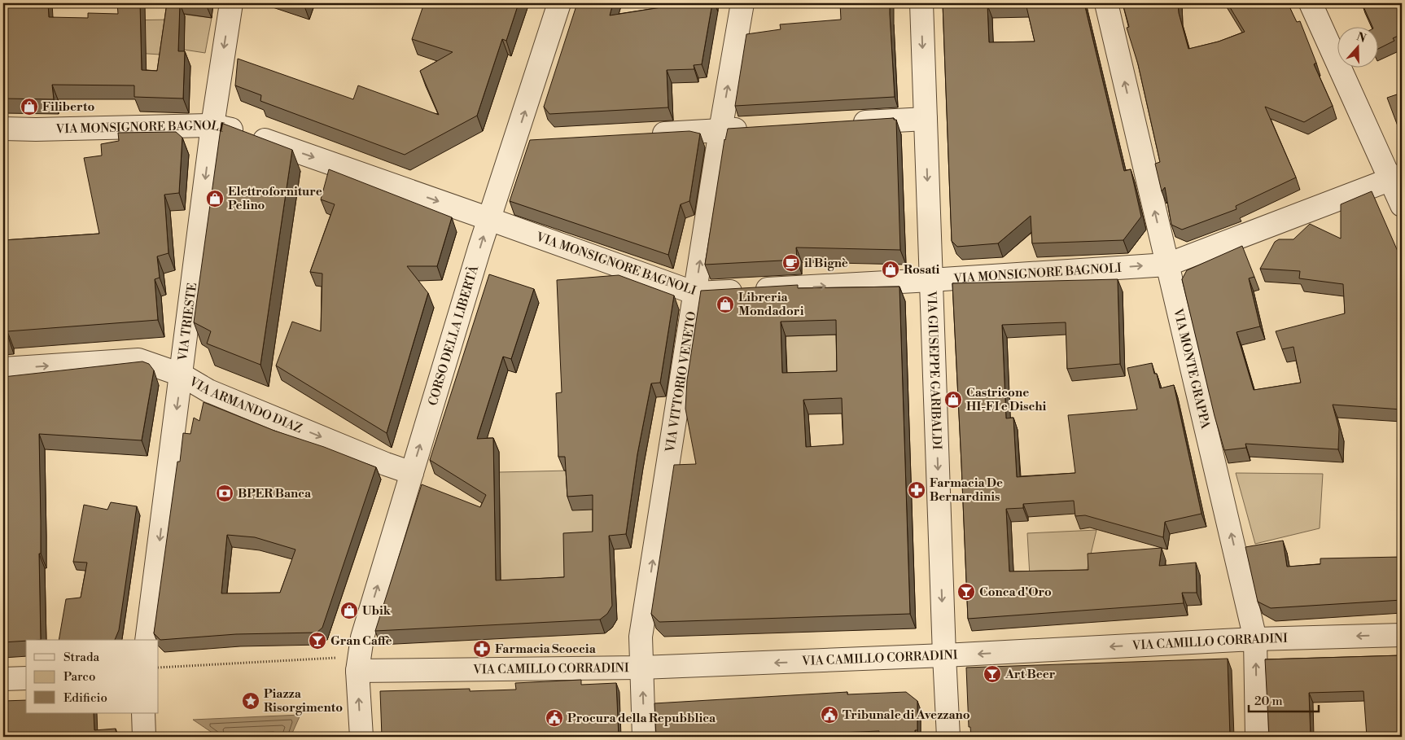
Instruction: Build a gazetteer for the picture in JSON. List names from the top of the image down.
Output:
{
  "streets": {
    "street": [
      "VIA MONSIGNORE BAGNOLI",
      "VIA TRIESTE",
      "CORSO DELLA LIBERTÀ",
      "VIA MONTE GRAPPA",
      "VIA GIUSEPPE GARIBALDI",
      "VIA VITTORIO VENETO",
      "VIA ARMANDO DIAZ",
      "VIA CAMILLO CORRADINI"
    ]
  },
  "crossings": [
    ["VIA MONSIGNORE BAGNOLI", "VIA TRIESTE"],
    ["VIA MONSIGNORE BAGNOLI", "CORSO DELLA LIBERTÀ"],
    ["VIA MONSIGNORE BAGNOLI", "VIA MONTE GRAPPA"],
    ["VIA MONSIGNORE BAGNOLI", "VIA GIUSEPPE GARIBALDI"],
    ["VIA MONSIGNORE BAGNOLI", "VIA VITTORIO VENETO"],
    ["VIA TRIESTE", "VIA ARMANDO DIAZ"],
    ["CORSO DELLA LIBERTÀ", "VIA ARMANDO DIAZ"],
    ["CORSO DELLA LIBERTÀ", "VIA CAMILLO CORRADINI"],
    ["VIA MONTE GRAPPA", "VIA CAMILLO CORRADINI"],
    ["VIA GIUSEPPE GARIBALDI", "VIA CAMILLO CORRADINI"],
    ["VIA VITTORIO VENETO", "VIA CAMILLO CORRADINI"]
  ],
  "one_way": [
    "VIA MONSIGNORE BAGNOLI",
    "VIA TRIESTE",
    "CORSO DELLA LIBERTÀ",
    "VIA MONTE GRAPPA",
    "VIA GIUSEPPE GARIBALDI",
    "VIA VITTORIO VENETO",
    "VIA ARMANDO DIAZ",
    "VIA CAMILLO CORRADINI"
  ],
  "places": {
    "shop": [
      "Filiberto",
      "Elettroforniture Pelino",
      "Rosati",
      "Libreria Mondadori",
      "Castricone HI-FI e Dischi",
      "Ubik"
    ],
    "cafe": ["il Bignè"],
    "pharmacy": ["Farmacia De Bernardinis", "Farmacia Scoccia"],
    "bank": ["BPER Banca"],
    "bar": ["Conca d'Oro", "Gran Caffè", "Art Beer"],
    "place": ["Piazza Risorgimento"],
    "public building": ["Tribunale di Avezzano", "Procura della Repubblica"]
  },
  "legend": ["Strada", "Parco", "Edificio"],
  "scale_bar": "20 m",
  "north": "top"
}
